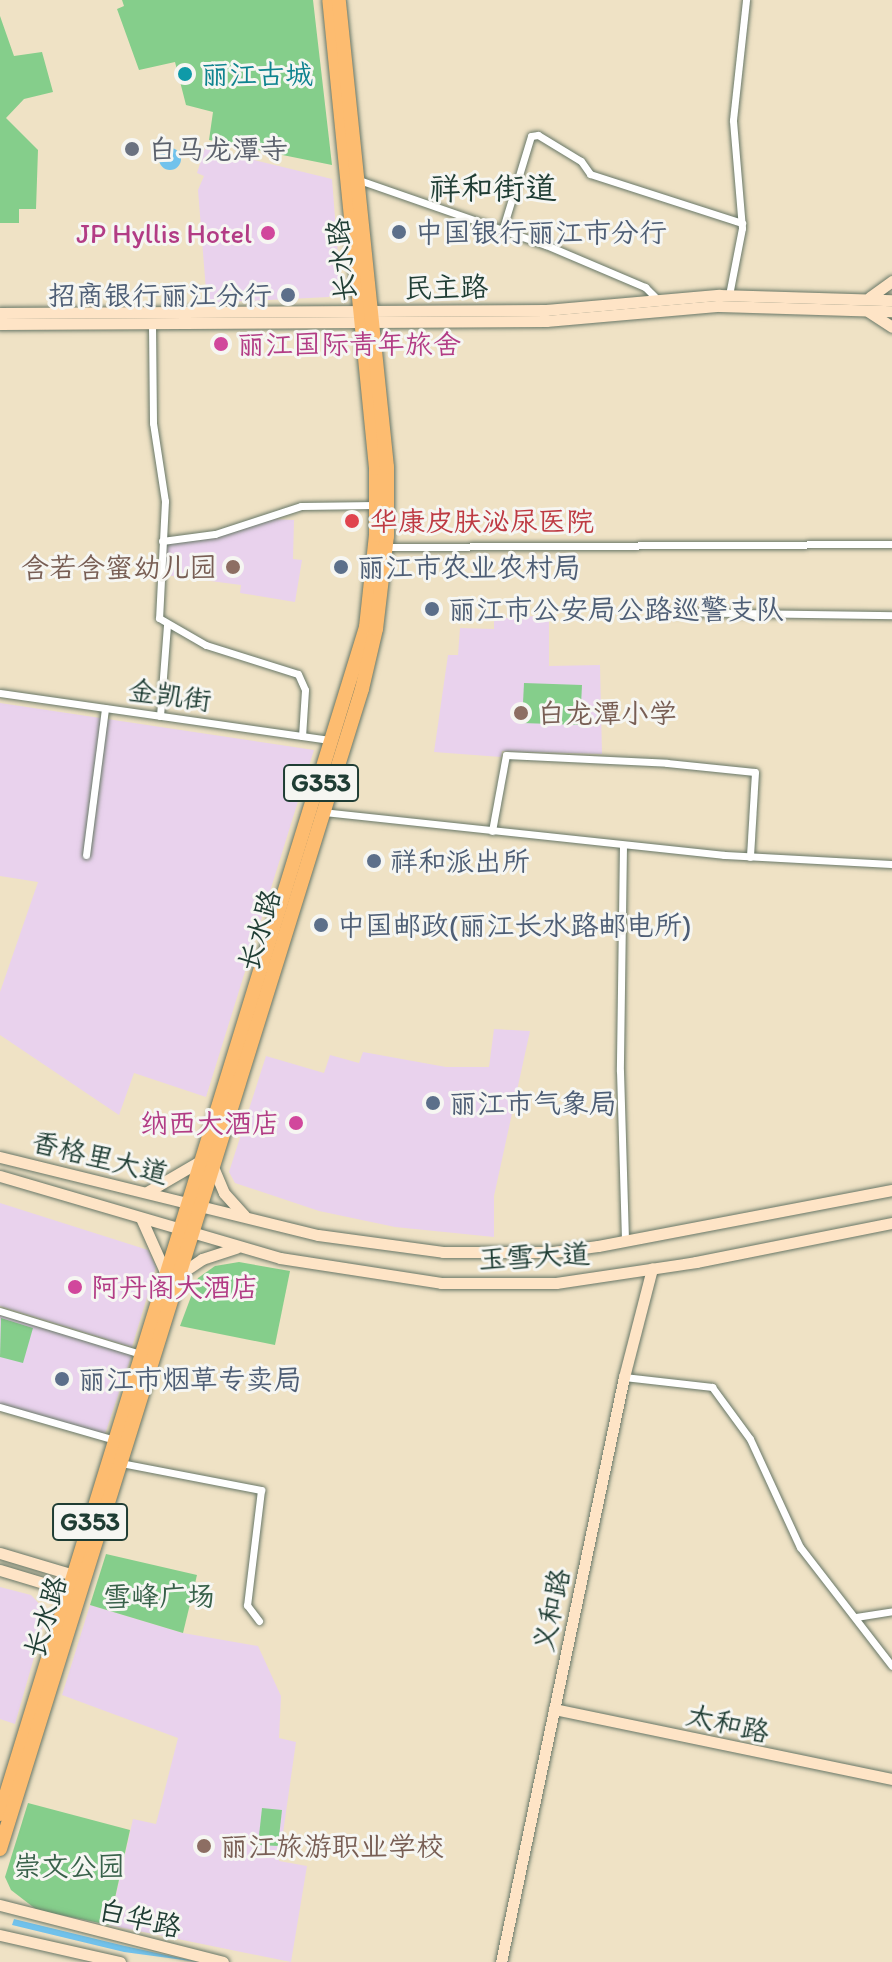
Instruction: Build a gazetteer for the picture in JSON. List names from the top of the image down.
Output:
{
  "streets": {
    "highway": ["长水路", "G353"],
    "main road": [
      "民主路",
      "香格里大道",
      "玉雪大道",
      "义和路",
      "太和路",
      "白华路"
    ],
    "street": ["金凯街"]
  },
  "crossings": [
    ["长水路", "民主路"],
    ["长水路", "金凯街"],
    ["长水路", "香格里大道"],
    ["长水路", "玉雪大道"],
    ["香格里大道", "玉雪大道"],
    ["玉雪大道", "义和路"],
    ["义和路", "太和路"]
  ],
  "districts": ["祥和街道"],
  "parks": ["雪峰广场", "崇文公园"],
  "places": [
    "丽江古城",
    "白马龙潭寺",
    "中国银行丽江市分行",
    "JP Hyllis Hotel",
    "招商银行丽江分行",
    "丽江国际青年旅舍",
    "华康皮肤泌尿医院",
    "含若含蜜幼儿园",
    "丽江市农业农村局",
    "丽江市公安局公路巡警支队",
    "白龙潭小学",
    "祥和派出所",
    "中国邮政(丽江长水路邮电所)",
    "丽江市气象局",
    "纳西大酒店",
    "阿丹阁大酒店",
    "丽江市烟草专卖局",
    "丽江旅游职业学校"
  ]
}
